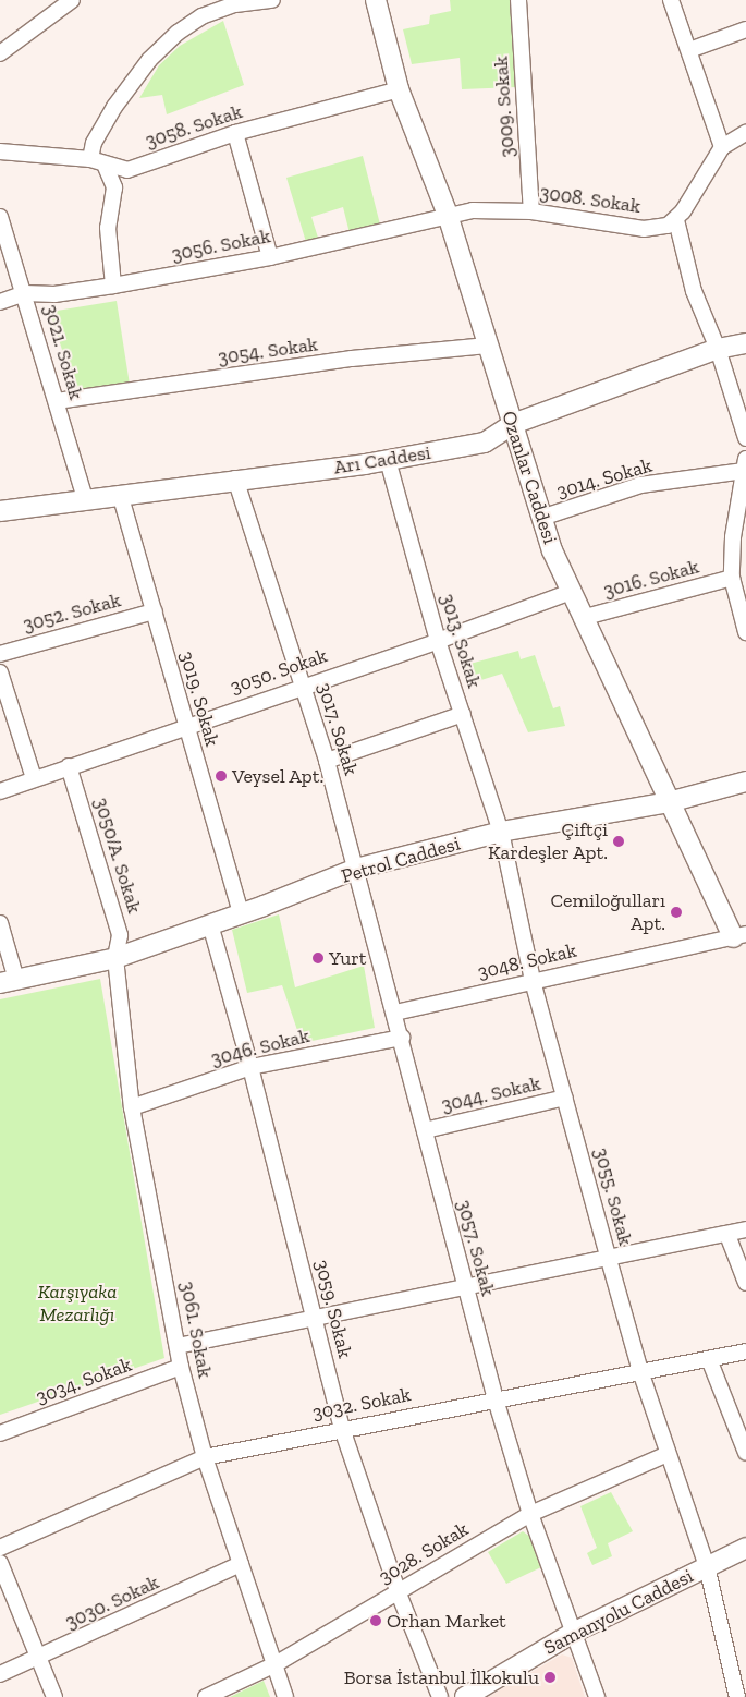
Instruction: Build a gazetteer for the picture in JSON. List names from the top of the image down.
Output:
{
  "streets": {
    "street": [
      "3009. Sokak",
      "3058. Sokak",
      "3008. Sokak",
      "3056. Sokak",
      "3054. Sokak",
      "3021. Sokak",
      "Arı Caddesi",
      "Ozanlar Caddesi",
      "3014. Sokak",
      "3016. Sokak",
      "3052. Sokak",
      "3013. Sokak",
      "3050. Sokak",
      "3019. Sokak",
      "3017. Sokak",
      "3050/A. Sokak",
      "Petrol Caddesi",
      "3048. Sokak",
      "3046. Sokak",
      "3044. Sokak",
      "3055. Sokak",
      "3057. Sokak",
      "3059. Sokak",
      "3061. Sokak",
      "3034. Sokak",
      "3032. Sokak",
      "3028. Sokak",
      "3030. Sokak",
      "Samanyolu Caddesi"
    ]
  },
  "crossings": [
    ["3009. Sokak", "3008. Sokak"],
    ["3058. Sokak", "Ozanlar Caddesi"],
    ["3008. Sokak", "3056. Sokak"],
    ["3008. Sokak", "Ozanlar Caddesi"],
    ["3056. Sokak", "3021. Sokak"],
    ["3056. Sokak", "Ozanlar Caddesi"],
    ["3054. Sokak", "3021. Sokak"],
    ["3054. Sokak", "Ozanlar Caddesi"],
    ["3021. Sokak", "Arı Caddesi"],
    ["Arı Caddesi", "Ozanlar Caddesi"],
    ["Arı Caddesi", "3013. Sokak"],
    ["Arı Caddesi", "3019. Sokak"],
    ["Arı Caddesi", "3017. Sokak"],
    ["Ozanlar Caddesi", "3014. Sokak"],
    ["Ozanlar Caddesi", "3016. Sokak"],
    ["Ozanlar Caddesi", "3050. Sokak"],
    ["Ozanlar Caddesi", "Petrol Caddesi"],
    ["Ozanlar Caddesi", "3048. Sokak"],
    ["3052. Sokak", "3019. Sokak"],
    ["3013. Sokak", "3050. Sokak"],
    ["3013. Sokak", "Petrol Caddesi"],
    ["3013. Sokak", "3055. Sokak"],
    ["3050. Sokak", "3019. Sokak"],
    ["3050. Sokak", "3017. Sokak"],
    ["3050. Sokak", "3050/A. Sokak"],
    ["3019. Sokak", "Petrol Caddesi"],
    ["3017. Sokak", "Petrol Caddesi"],
    ["3017. Sokak", "3057. Sokak"],
    ["3050/A. Sokak", "Petrol Caddesi"],
    ["3050/A. Sokak", "3061. Sokak"],
    ["Petrol Caddesi", "3055. Sokak"],
    ["Petrol Caddesi", "3057. Sokak"],
    ["Petrol Caddesi", "3059. Sokak"],
    ["Petrol Caddesi", "3061. Sokak"],
    ["3048. Sokak", "3055. Sokak"],
    ["3048. Sokak", "3057. Sokak"],
    ["3046. Sokak", "3057. Sokak"],
    ["3046. Sokak", "3059. Sokak"],
    ["3046. Sokak", "3061. Sokak"],
    ["3044. Sokak", "3055. Sokak"],
    ["3044. Sokak", "3057. Sokak"],
    ["3055. Sokak", "3032. Sokak"],
    ["3055. Sokak", "3028. Sokak"],
    ["3055. Sokak", "Samanyolu Caddesi"],
    ["3057. Sokak", "3032. Sokak"],
    ["3057. Sokak", "3028. Sokak"],
    ["3057. Sokak", "Samanyolu Caddesi"],
    ["3059. Sokak", "3032. Sokak"],
    ["3059. Sokak", "3028. Sokak"],
    ["3061. Sokak", "3034. Sokak"],
    ["3061. Sokak", "3032. Sokak"],
    ["3061. Sokak", "3028. Sokak"],
    ["3061. Sokak", "3030. Sokak"]
  ],
  "parks": ["Karşıyaka Mezarlığı"],
  "places": [
    "Veysel Apt.",
    "Çiftçi Kardeşler Apt.",
    "Cemiloğulları Apt.",
    "Yurt",
    "Orhan Market",
    "Borsa İstanbul İlkokulu"
  ]
}
